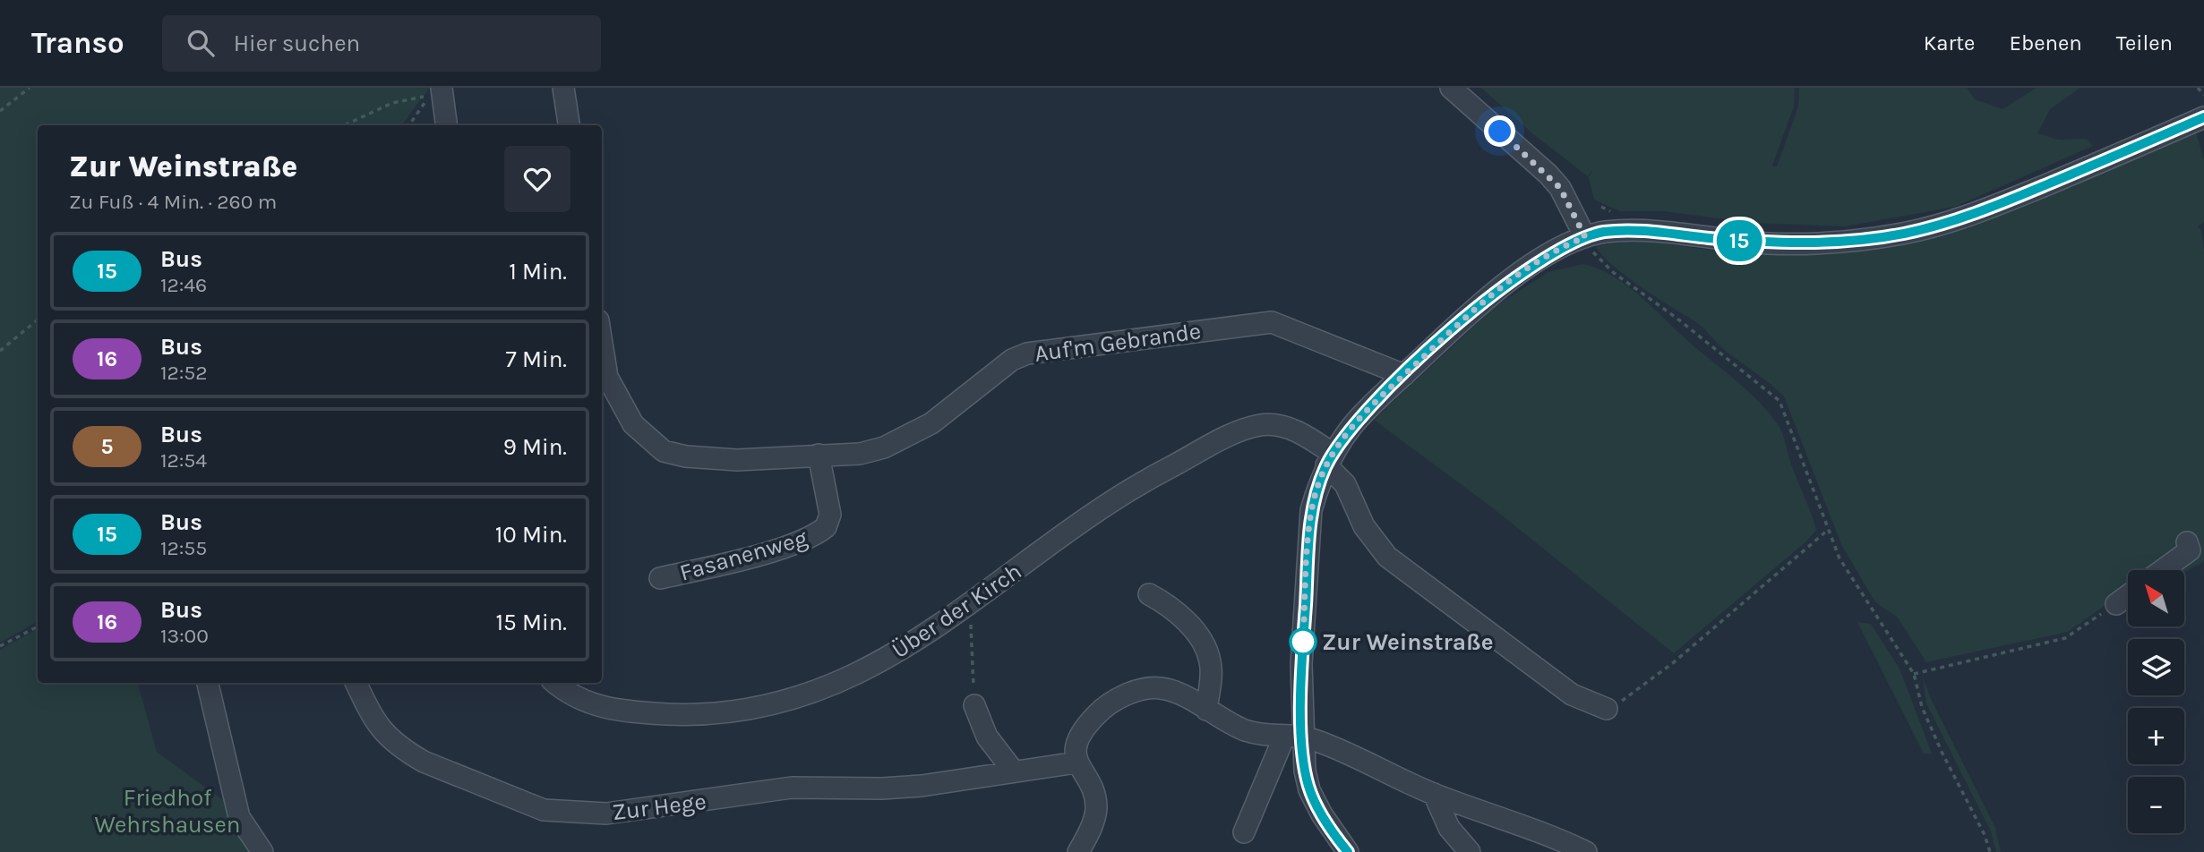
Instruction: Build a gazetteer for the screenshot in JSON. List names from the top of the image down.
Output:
{
  "streets": {
    "street": [
      "Auf'm Gebrande",
      "Fasanenweg",
      "Über der Kirch",
      "Zur Hege"
    ]
  },
  "crossings": [
    ["Auf'm Gebrande", "Fasanenweg"]
  ],
  "parks": ["Friedhof Wehrshausen"],
  "places": ["Zur Weinstraße"],
  "lines": ["bus line 15"],
  "north": "top left",
  "page": {
    "header": "Transo",
    "search": "Hier suchen",
    "nav": ["Karte", "Ebenen", "Teilen"],
    "on_map": "15",
    "heading": ["Zur Weinstraße", "Zu Fuß · 4 Min. · 260 m"],
    "list": [
      {
        "mark": "15",
        "name": "Bus",
        "note": "12:46",
        "value": "1 Min."
      },
      {
        "mark": "16",
        "name": "Bus",
        "note": "12:52",
        "value": "7 Min."
      },
      {
        "mark": "5",
        "name": "Bus",
        "note": "12:54",
        "value": "9 Min."
      },
      {
        "mark": "15",
        "name": "Bus",
        "note": "12:55",
        "value": "10 Min."
      },
      {
        "mark": "16",
        "name": "Bus",
        "note": "13:00",
        "value": "15 Min."
      }
    ],
    "map_buttons": ["+", "−"]
  }
}
